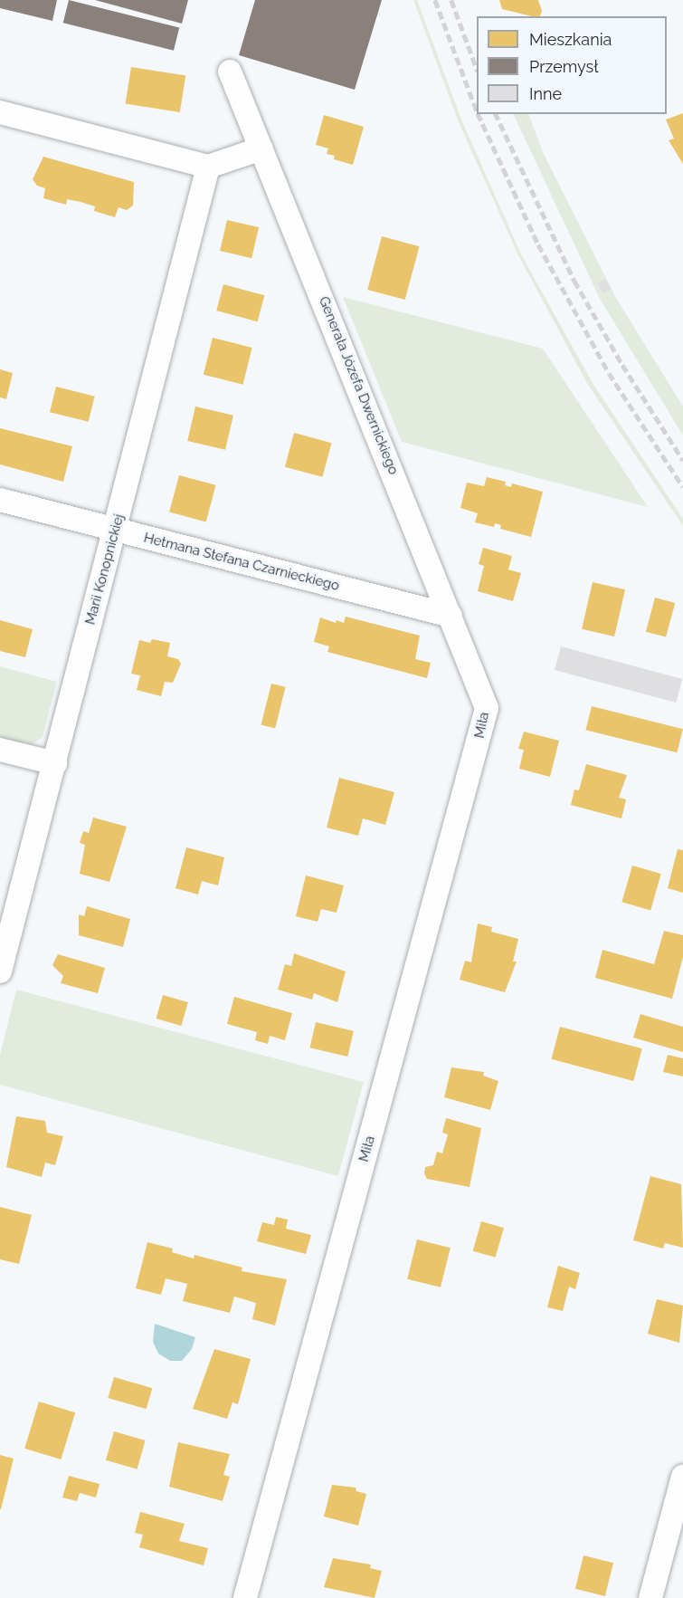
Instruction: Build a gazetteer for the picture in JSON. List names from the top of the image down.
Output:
{
  "streets": {
    "street": [
      "Generała Józefa Dwernickiego",
      "Hetmana Stefana Czarnieckiego",
      "Marii Konopnickiej",
      "Miła"
    ]
  },
  "crossings": [
    ["Generała Józefa Dwernickiego", "Hetmana Stefana Czarnieckiego"],
    ["Generała Józefa Dwernickiego", "Miła"],
    ["Hetmana Stefana Czarnieckiego", "Marii Konopnickiej"]
  ],
  "legend": ["Mieszkania", "Przemysł", "Inne"]
}
